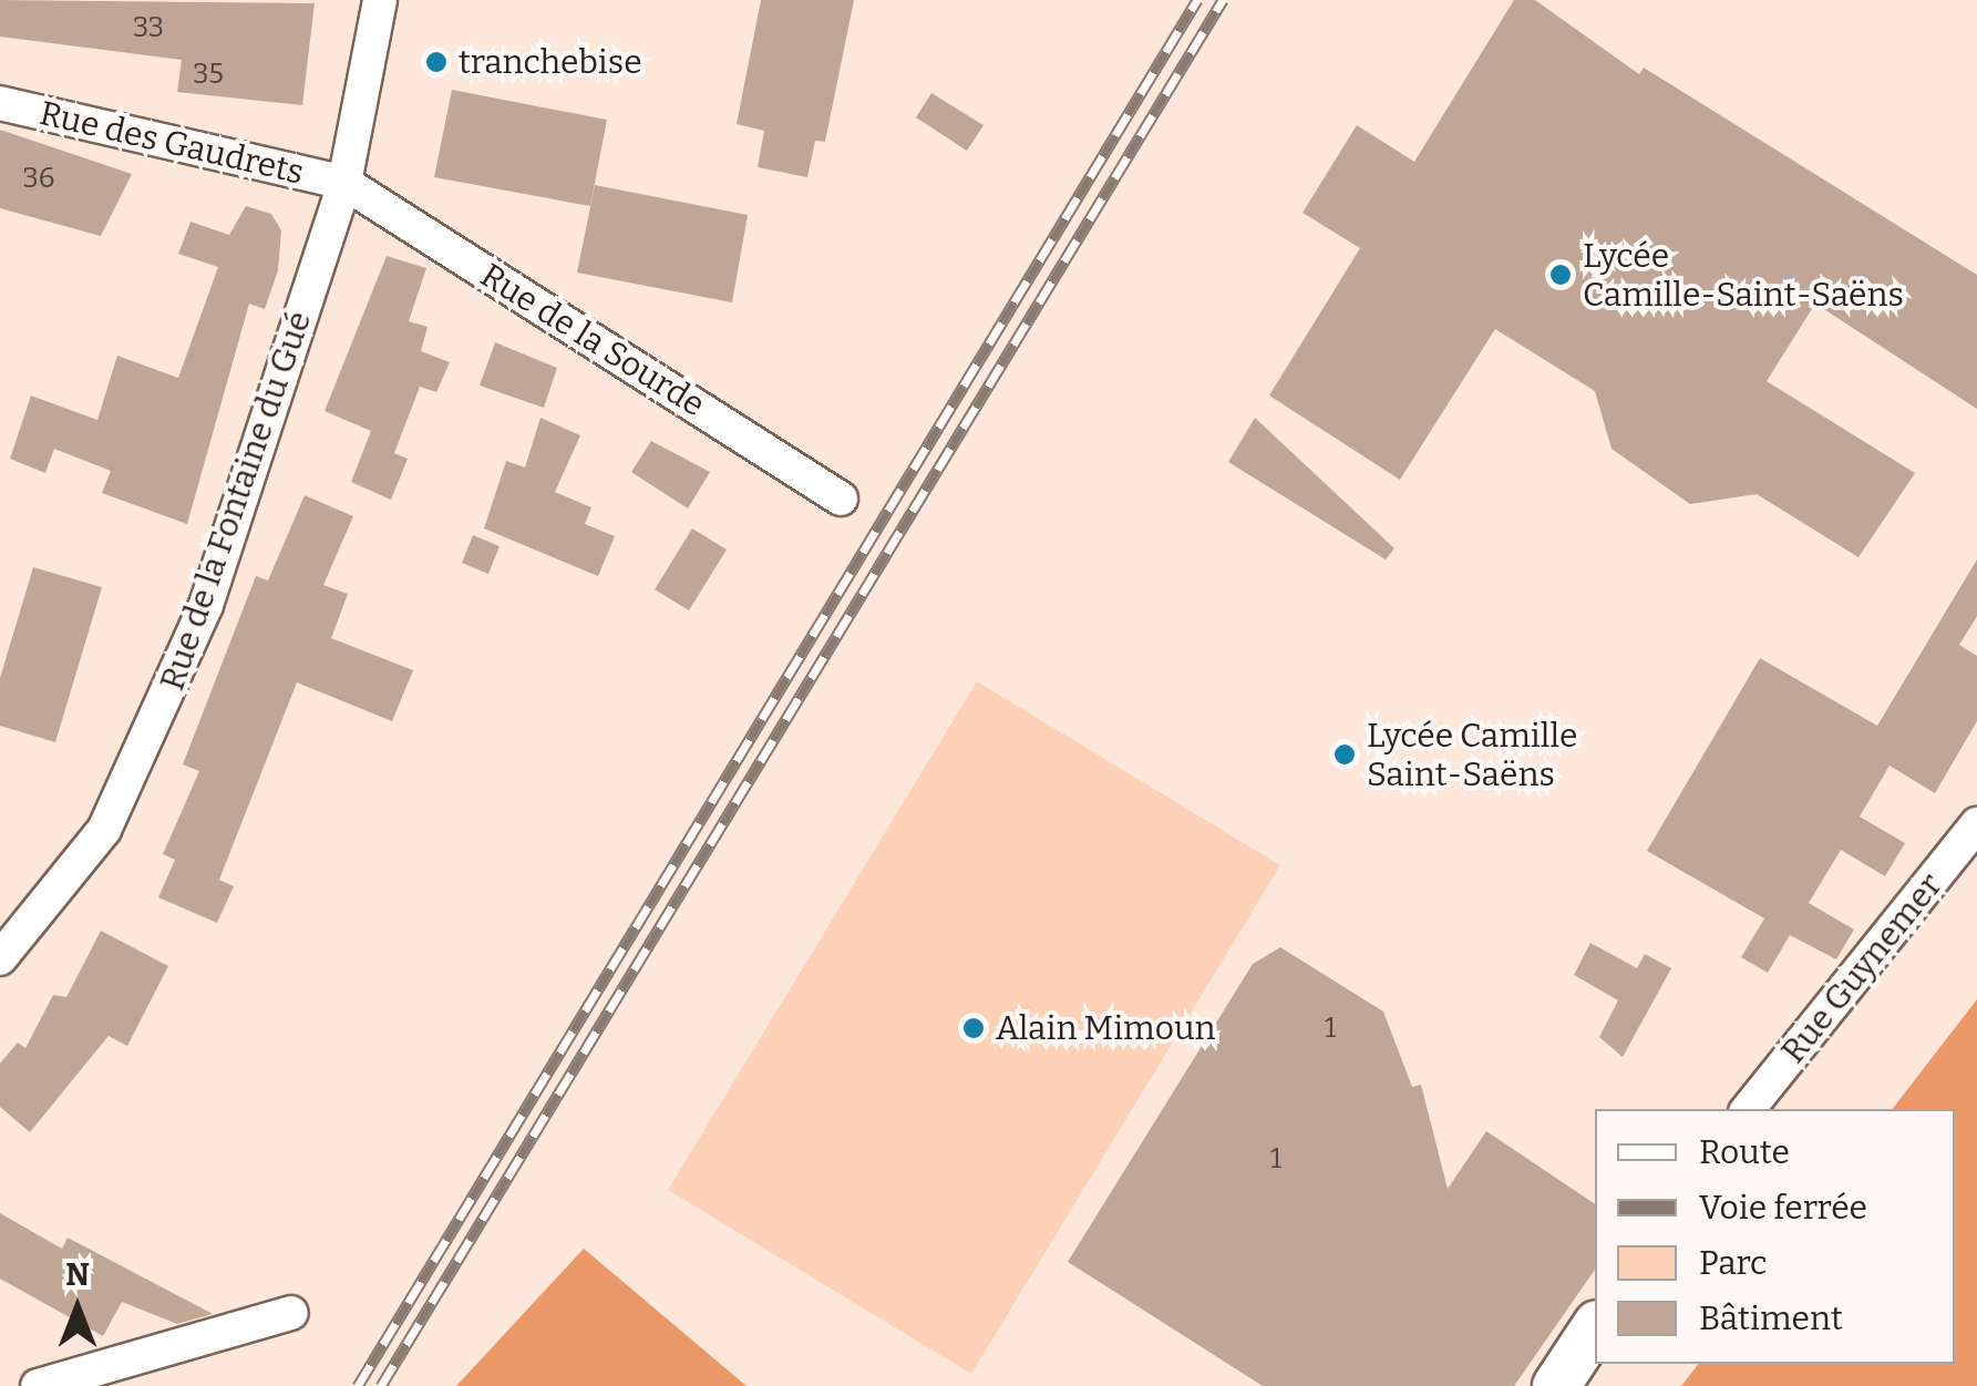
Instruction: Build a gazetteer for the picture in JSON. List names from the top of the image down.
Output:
{
  "streets": {
    "street": [
      "Rue des Gaudrets",
      "Rue de la Sourde",
      "Rue de la Fontaine du Gué",
      "Rue Guynemer"
    ]
  },
  "crossings": [
    ["Rue des Gaudrets", "Rue de la Sourde"],
    ["Rue des Gaudrets", "Rue de la Fontaine du Gué"],
    ["Rue de la Sourde", "Rue de la Fontaine du Gué"]
  ],
  "places": [
    "tranchebise",
    "Lycée Camille-Saint-Saëns",
    "Lycée Camille Saint-Saëns",
    "Alain Mimoun"
  ],
  "house_numbers": [
    "33",
    "35",
    "36",
    "1",
    "1"
  ],
  "legend": [
    "Route",
    "Voie ferrée",
    "Parc",
    "Bâtiment"
  ],
  "north": "top"
}
